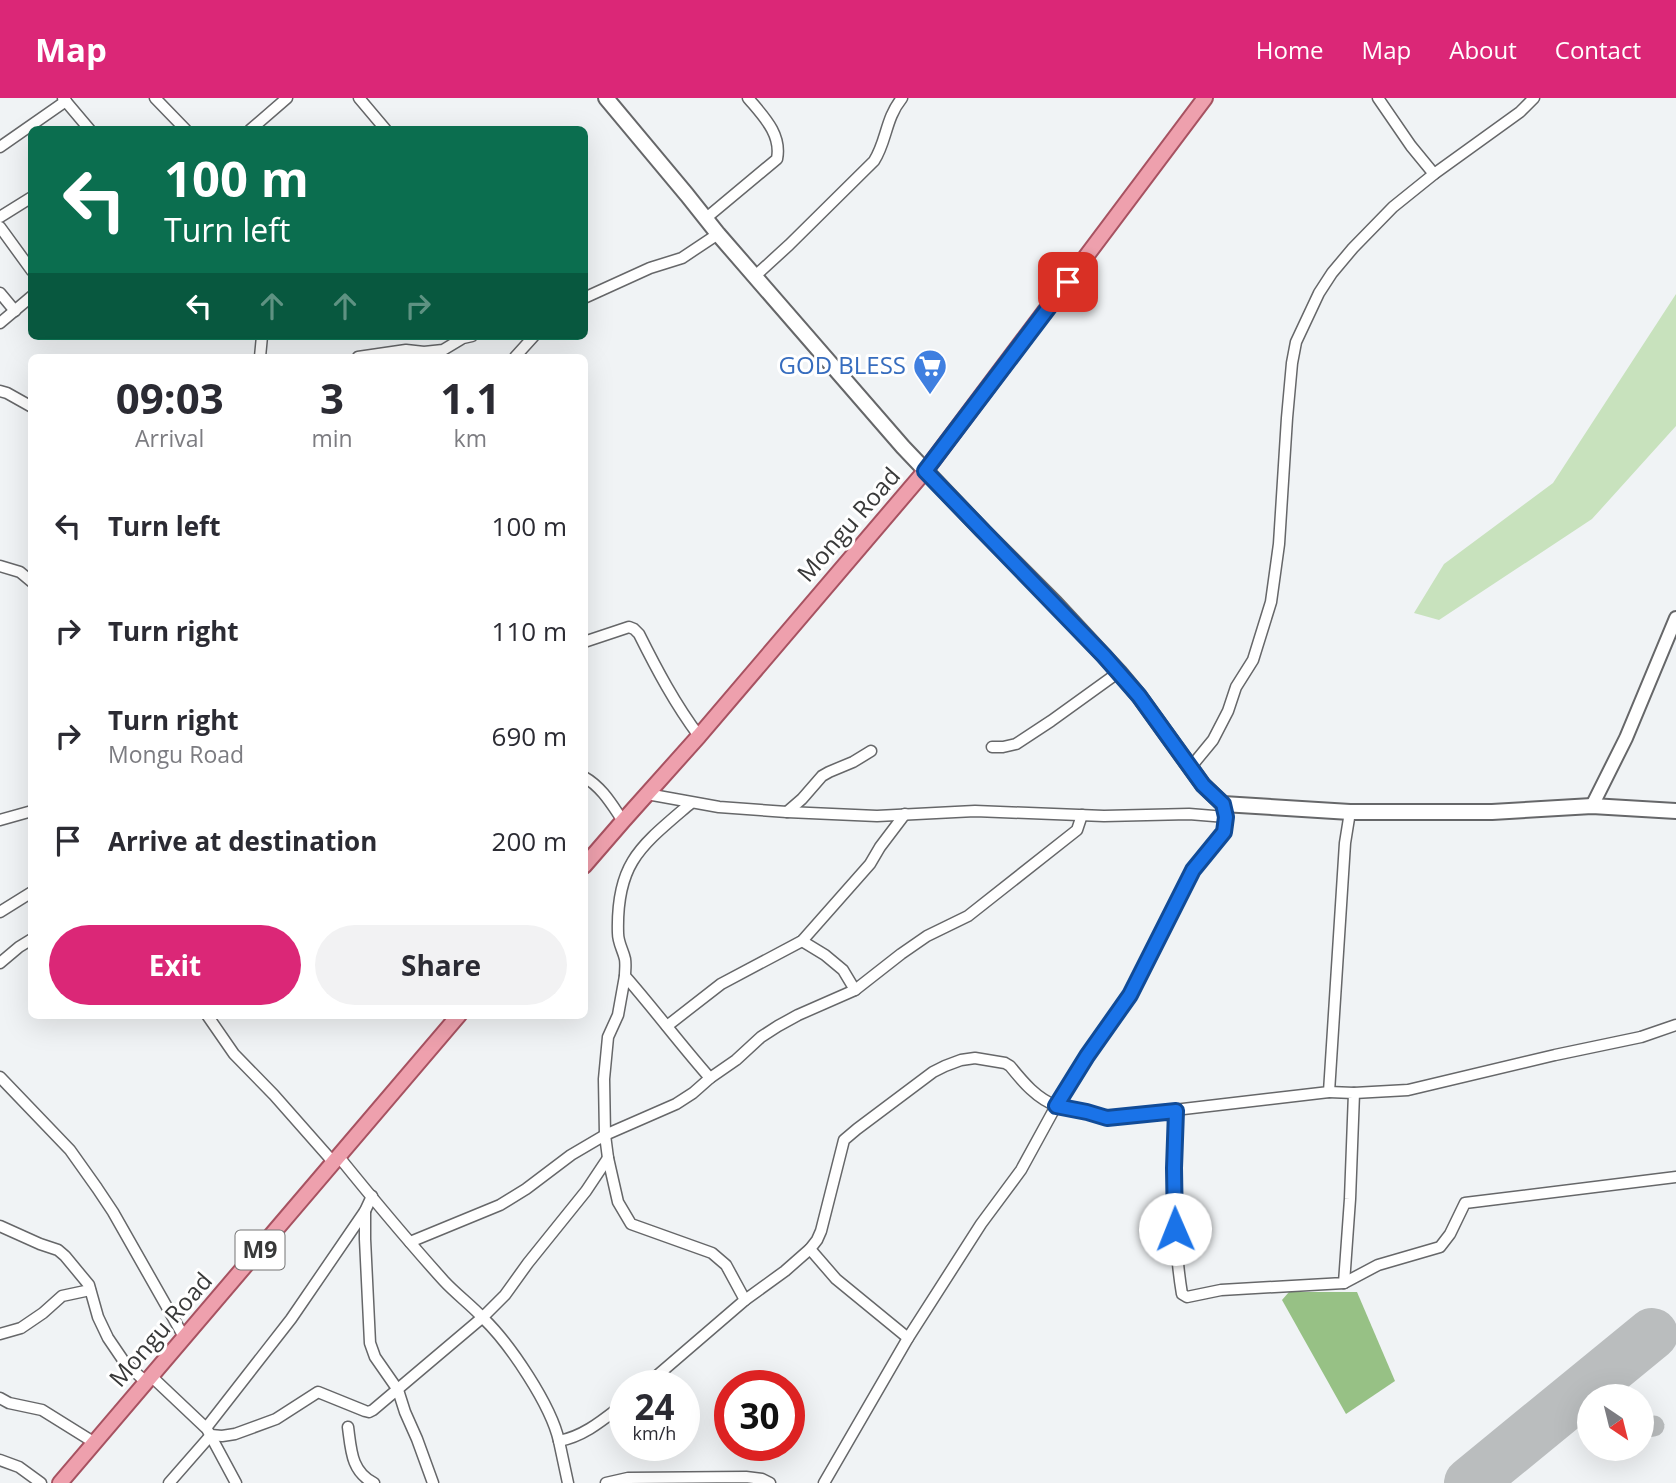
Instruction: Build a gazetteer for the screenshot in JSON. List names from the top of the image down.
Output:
{
  "streets": {
    "main road": ["Mongu Road", "M9"]
  },
  "places": {
    "supermarket": ["GOD BLESS"]
  },
  "north": "bottom right",
  "page": {
    "header": "Map",
    "nav": [
      "Home",
      "Map",
      "About",
      "Contact"
    ],
    "turn": ["100 m", "Turn left"],
    "eta": [
      "09:03",
      "Arrival",
      "3",
      "min",
      "1.1",
      "km"
    ],
    "list": [
      {
        "name": "Turn left",
        "value": "100 m"
      },
      {
        "name": "Turn right",
        "value": "110 m"
      },
      {
        "name": "Turn right",
        "note": "Mongu Road",
        "value": "690 m"
      },
      {
        "name": "Arrive at destination",
        "value": "200 m"
      }
    ],
    "buttons": ["Exit", "Share"],
    "speed": "24 km/h",
    "limit": "30"
  }
}
